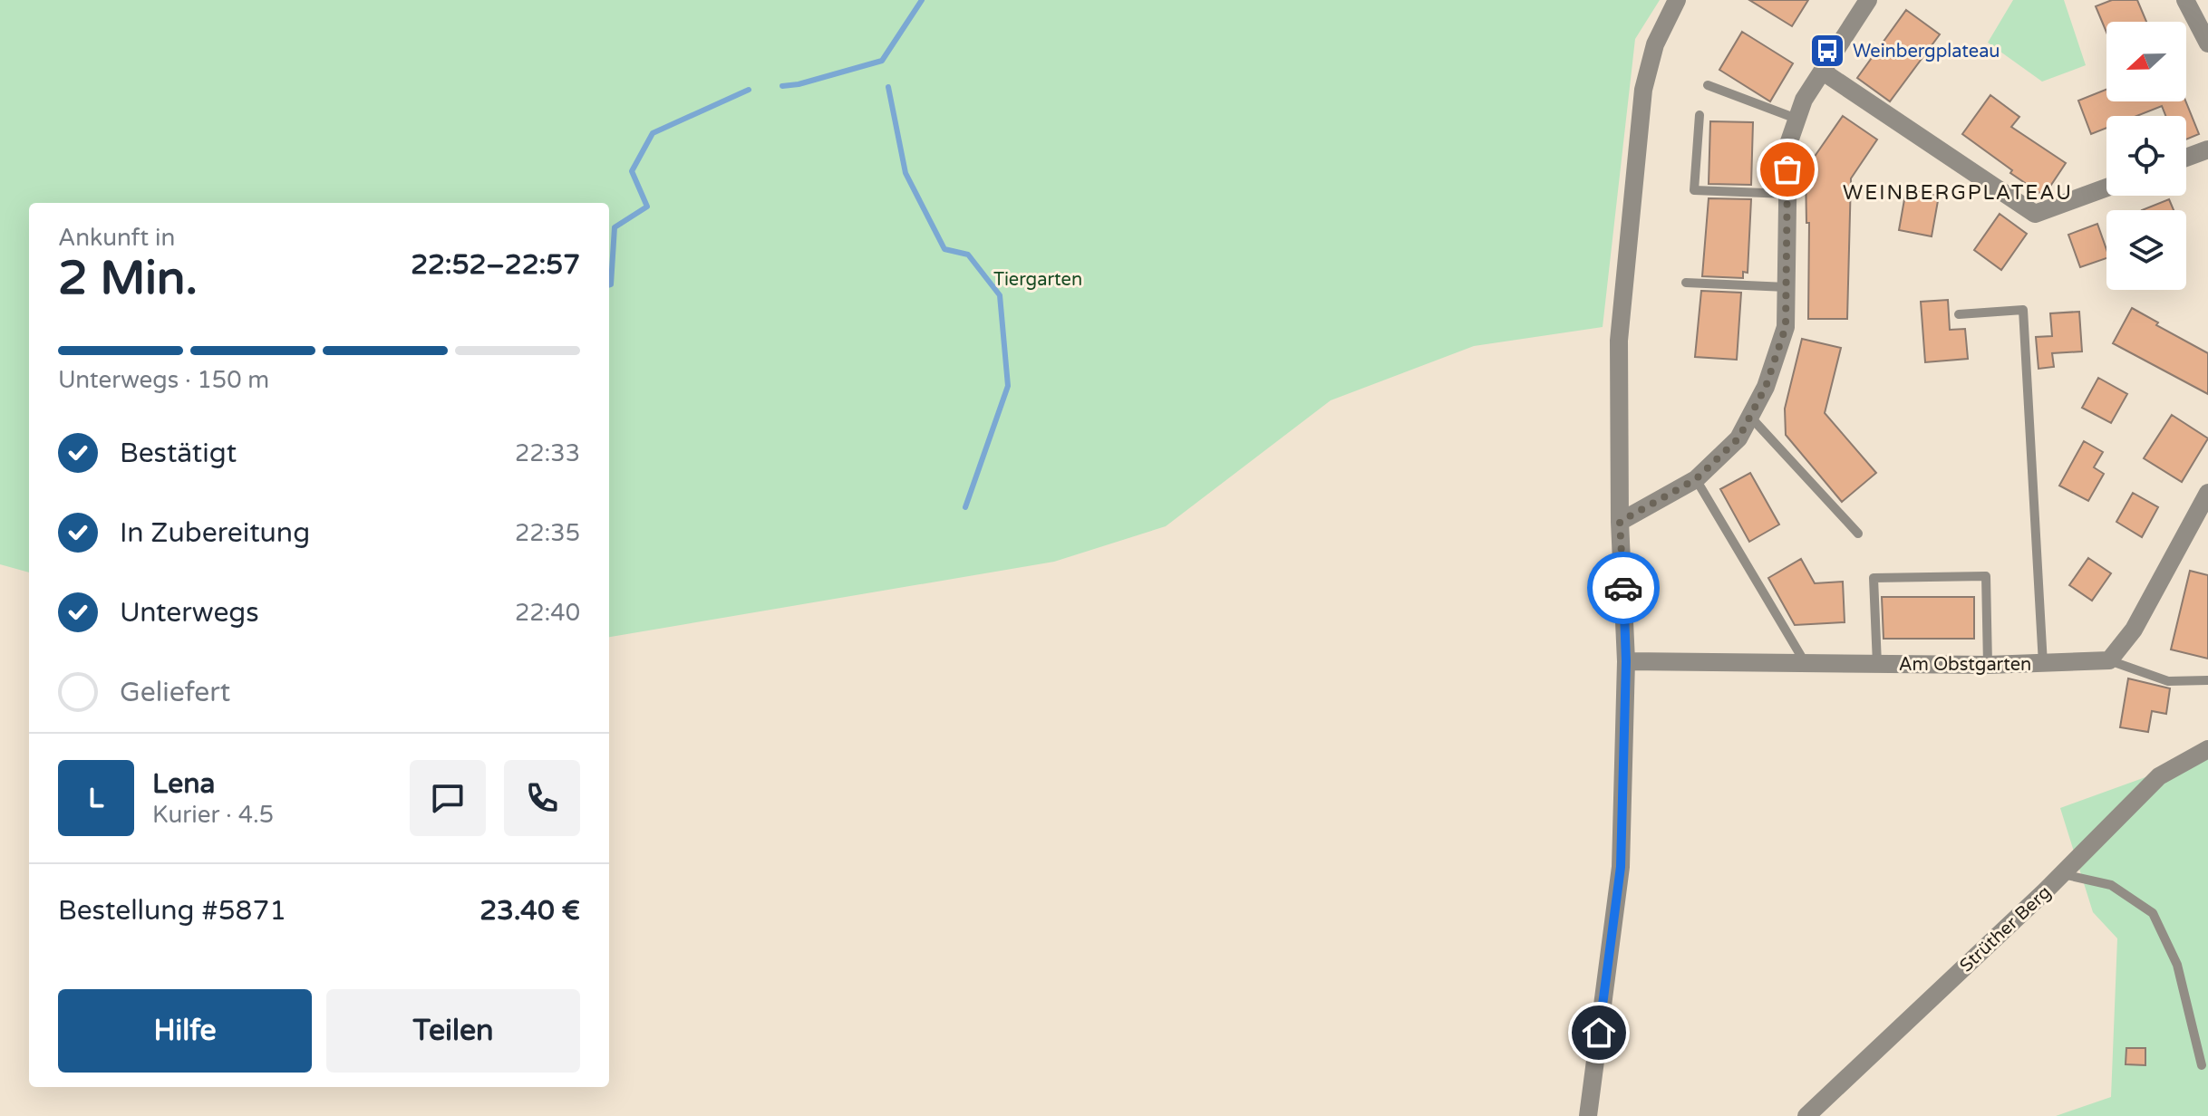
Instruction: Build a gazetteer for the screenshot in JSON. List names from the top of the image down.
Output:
{
  "streets": {
    "street": ["Am Obstgarten", "Strüther Berg"]
  },
  "districts": ["WEINBERGPLATEAU"],
  "parks": ["Tiergarten"],
  "places": {
    "bus stop": ["Weinbergplateau"]
  },
  "north": "left",
  "page": {
    "heading": ["2 Min.", "Ankunft in", "22:52–22:57"],
    "panel": [
      "Lena",
      "Kurier · 4.5",
      "Bestellung #5871",
      "23.40 €"
    ],
    "bar": "Unterwegs · 150 m",
    "list": [
      ["Bestätigt", "22:33"],
      ["In Zubereitung", "22:35"],
      ["Unterwegs", "22:40"],
      "Geliefert"
    ],
    "round": "L",
    "buttons": ["Hilfe", "Teilen"]
  }
}
